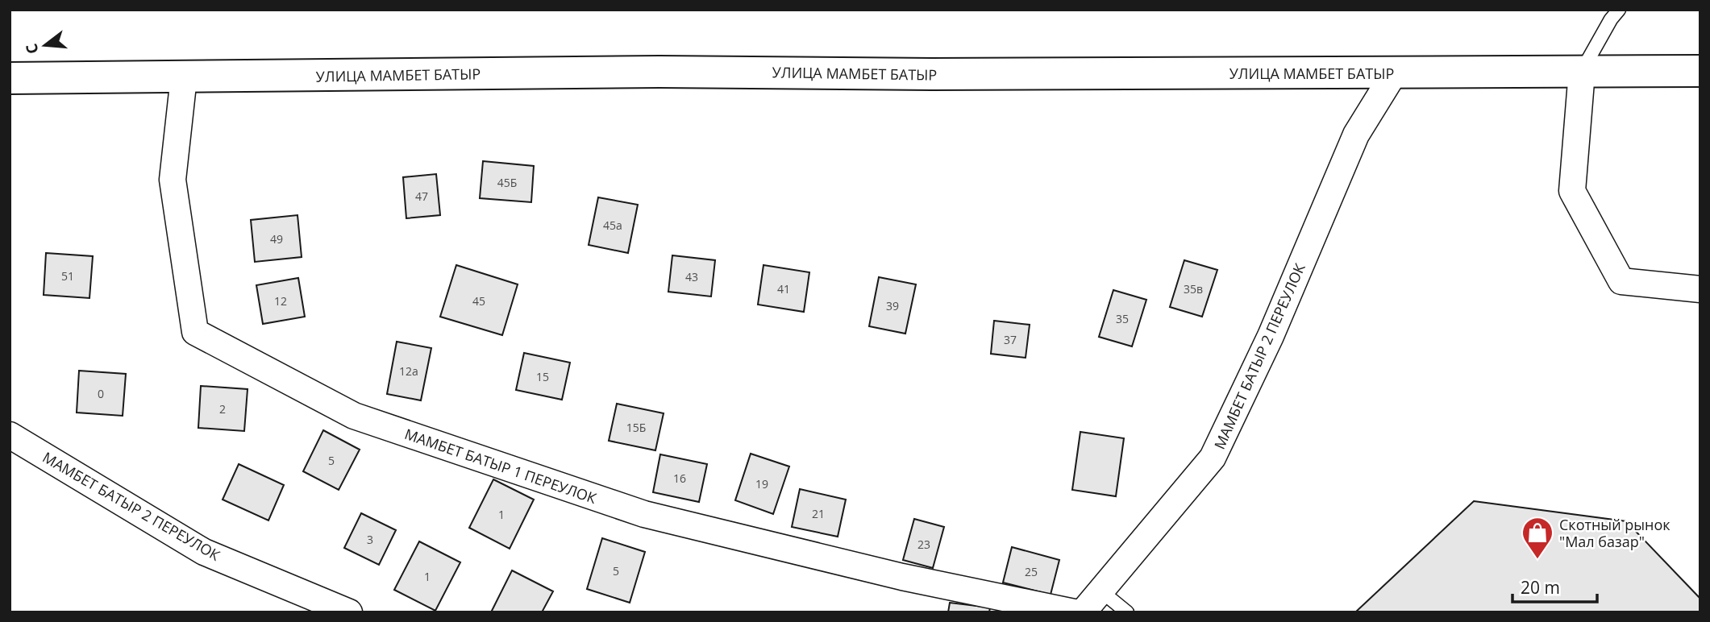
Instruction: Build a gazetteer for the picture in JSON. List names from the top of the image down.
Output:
{
  "streets": {
    "main road": ["УЛИЦА МАМБЕТ БАТЫР"],
    "street": ["МАМБЕТ БАТЫР 2 ПЕРЕУЛОК", "МАМБЕТ БАТЫР 1 ПЕРЕУЛОК"]
  },
  "crossings": [
    ["УЛИЦА МАМБЕТ БАТЫР", "МАМБЕТ БАТЫР 2 ПЕРЕУЛОК"],
    ["УЛИЦА МАМБЕТ БАТЫР", "МАМБЕТ БАТЫР 1 ПЕРЕУЛОК"]
  ],
  "places": {
    "shop": ["Скотный рынок \"Мал базар\""]
  },
  "house_numbers": [
    "45Б",
    "47",
    "45а",
    "49",
    "51",
    "43",
    "41",
    "35в",
    "12",
    "45",
    "39",
    "35",
    "37",
    "12а",
    "15",
    "0",
    "2",
    "15Б",
    "5",
    "16",
    "19",
    "21",
    "1",
    "3",
    "23",
    "5",
    "25",
    "1"
  ],
  "scale_bar": "20 m",
  "north": "left"
}
